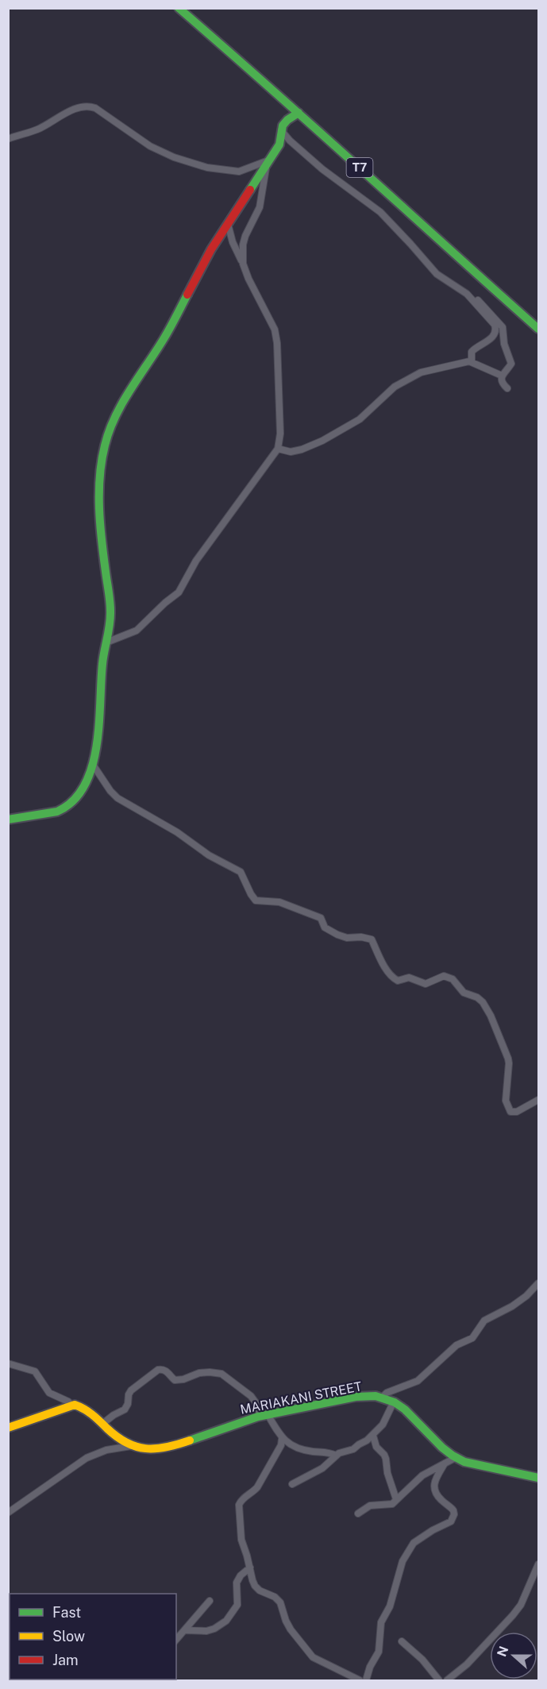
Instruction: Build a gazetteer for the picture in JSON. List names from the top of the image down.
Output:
{
  "streets": {
    "main road": ["T7", "MARIAKANI STREET"]
  },
  "legend": ["Fast", "Slow", "Jam"],
  "north": "left"
}
